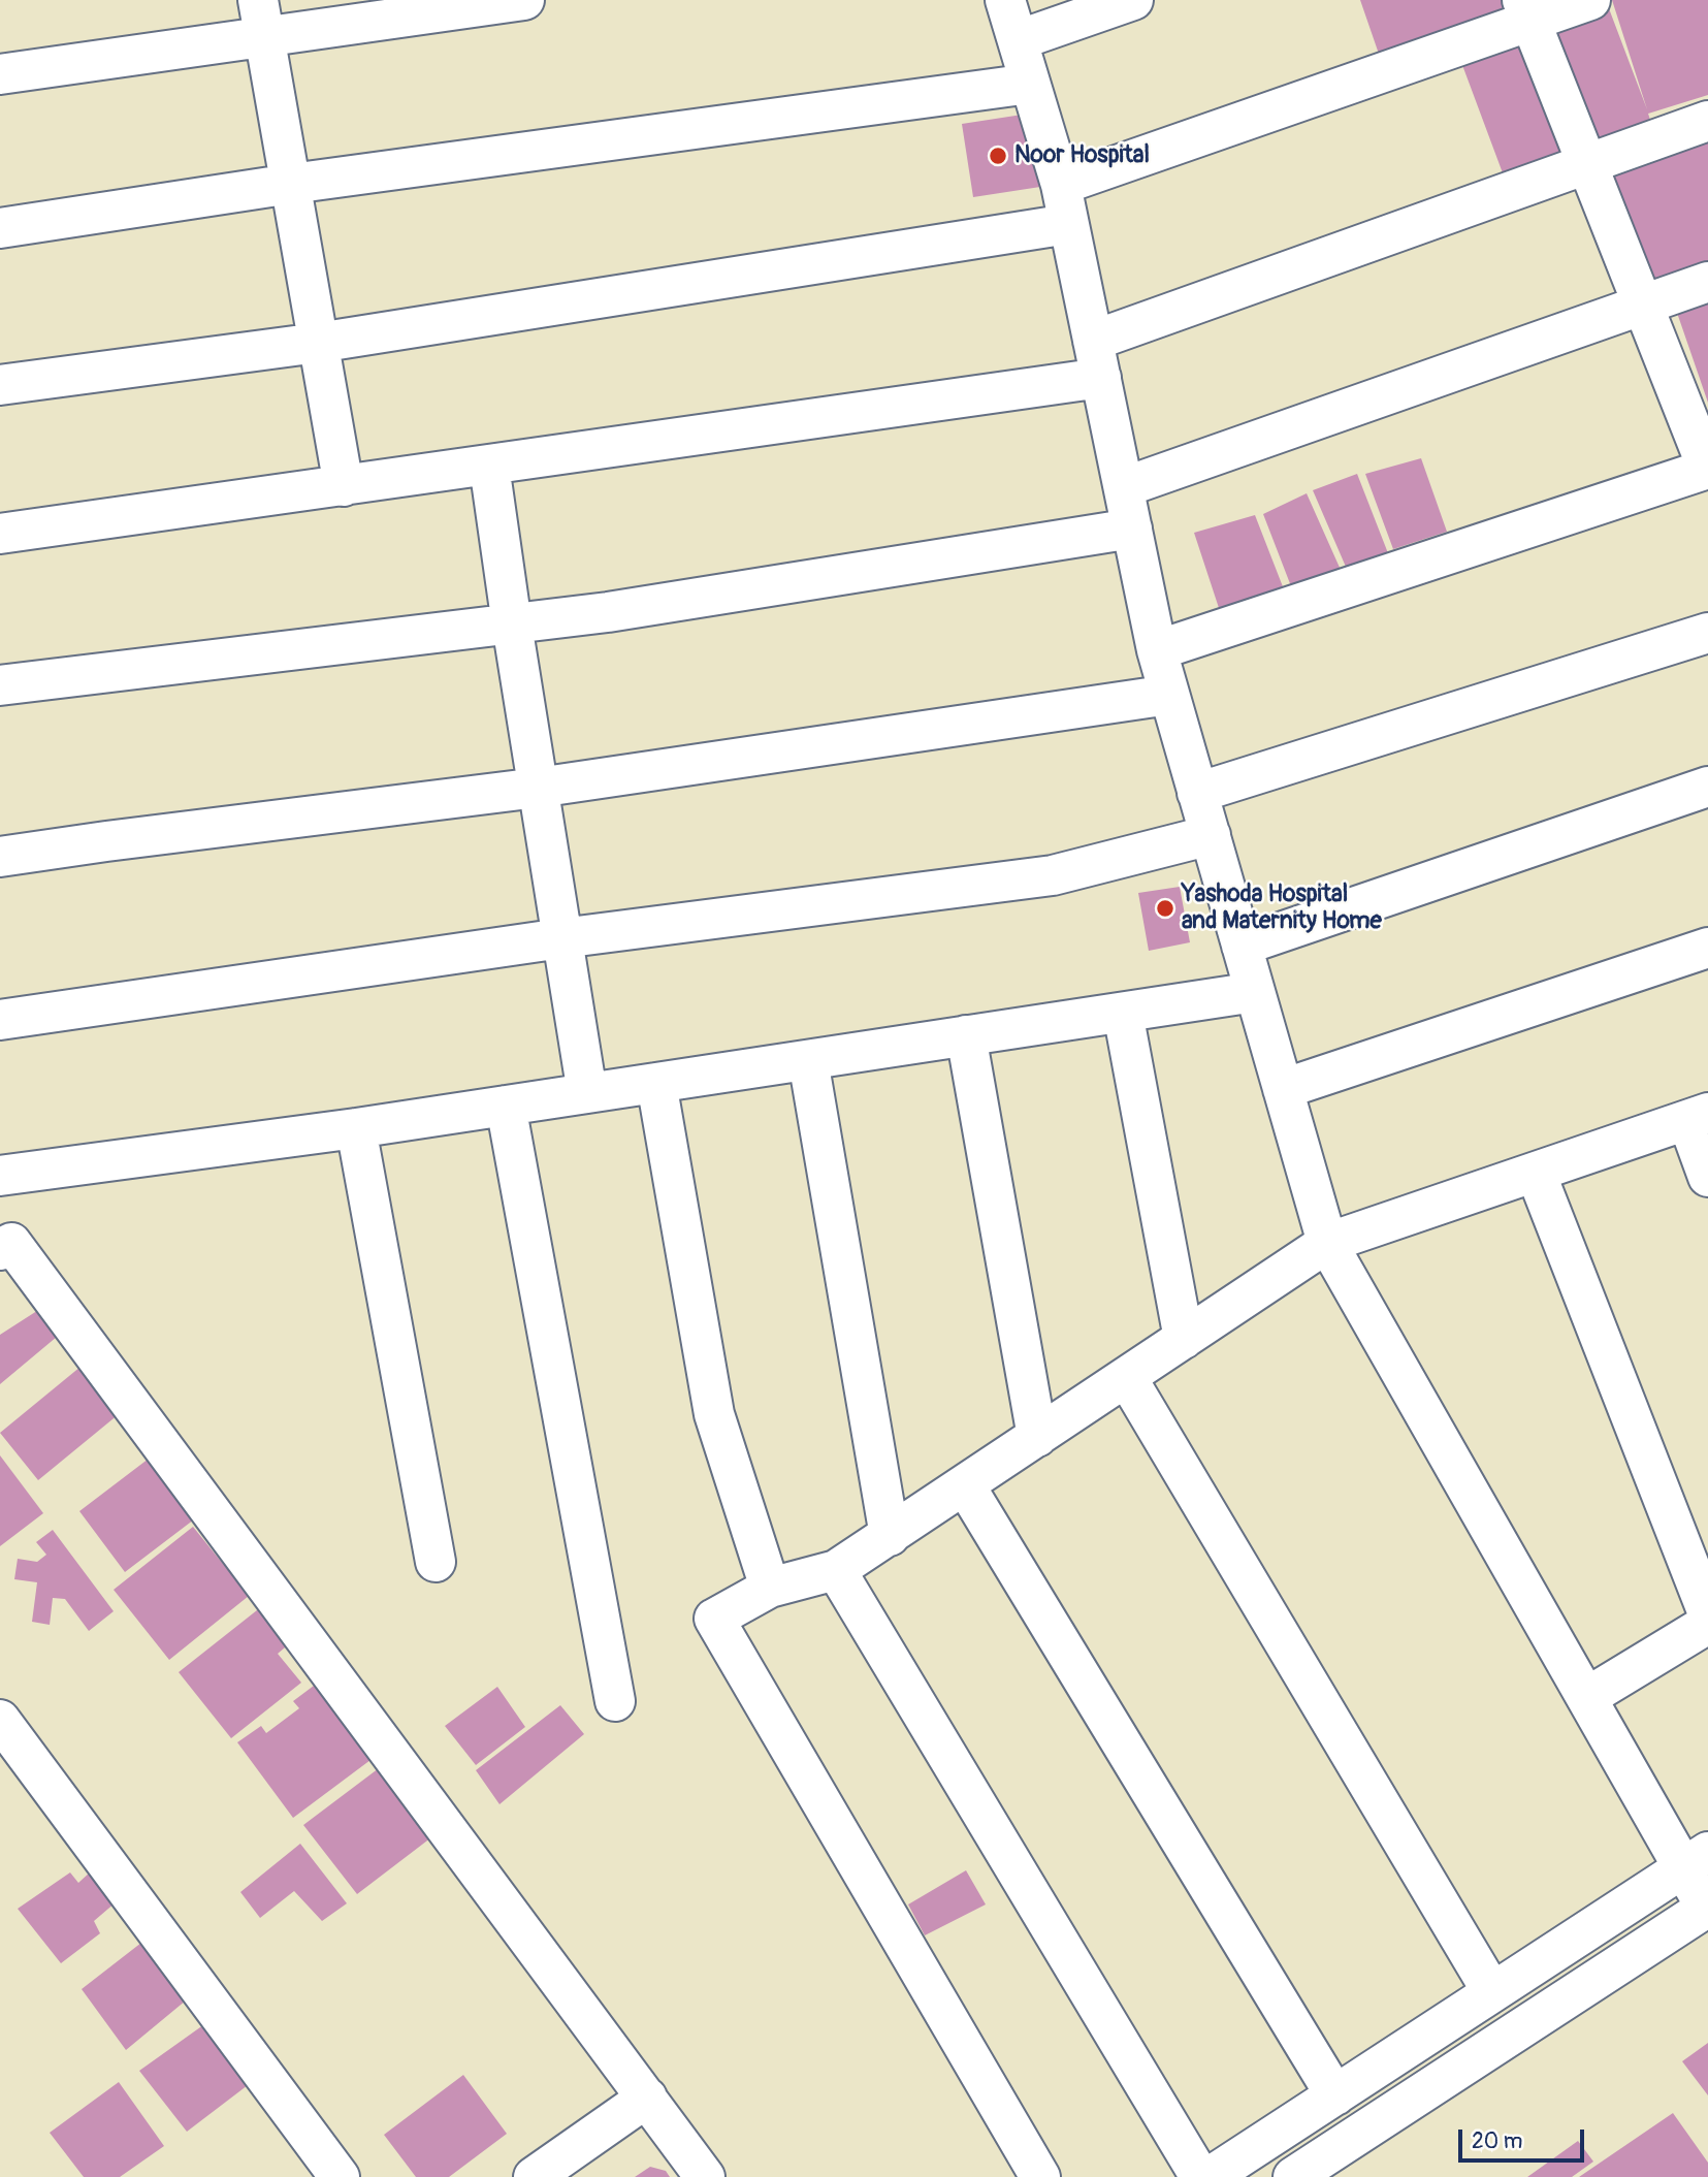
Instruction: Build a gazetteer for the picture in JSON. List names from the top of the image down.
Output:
{
  "places": ["Noor Hospital", "Yashoda Hospital and Maternity Home"],
  "scale_bar": "20 m"
}
